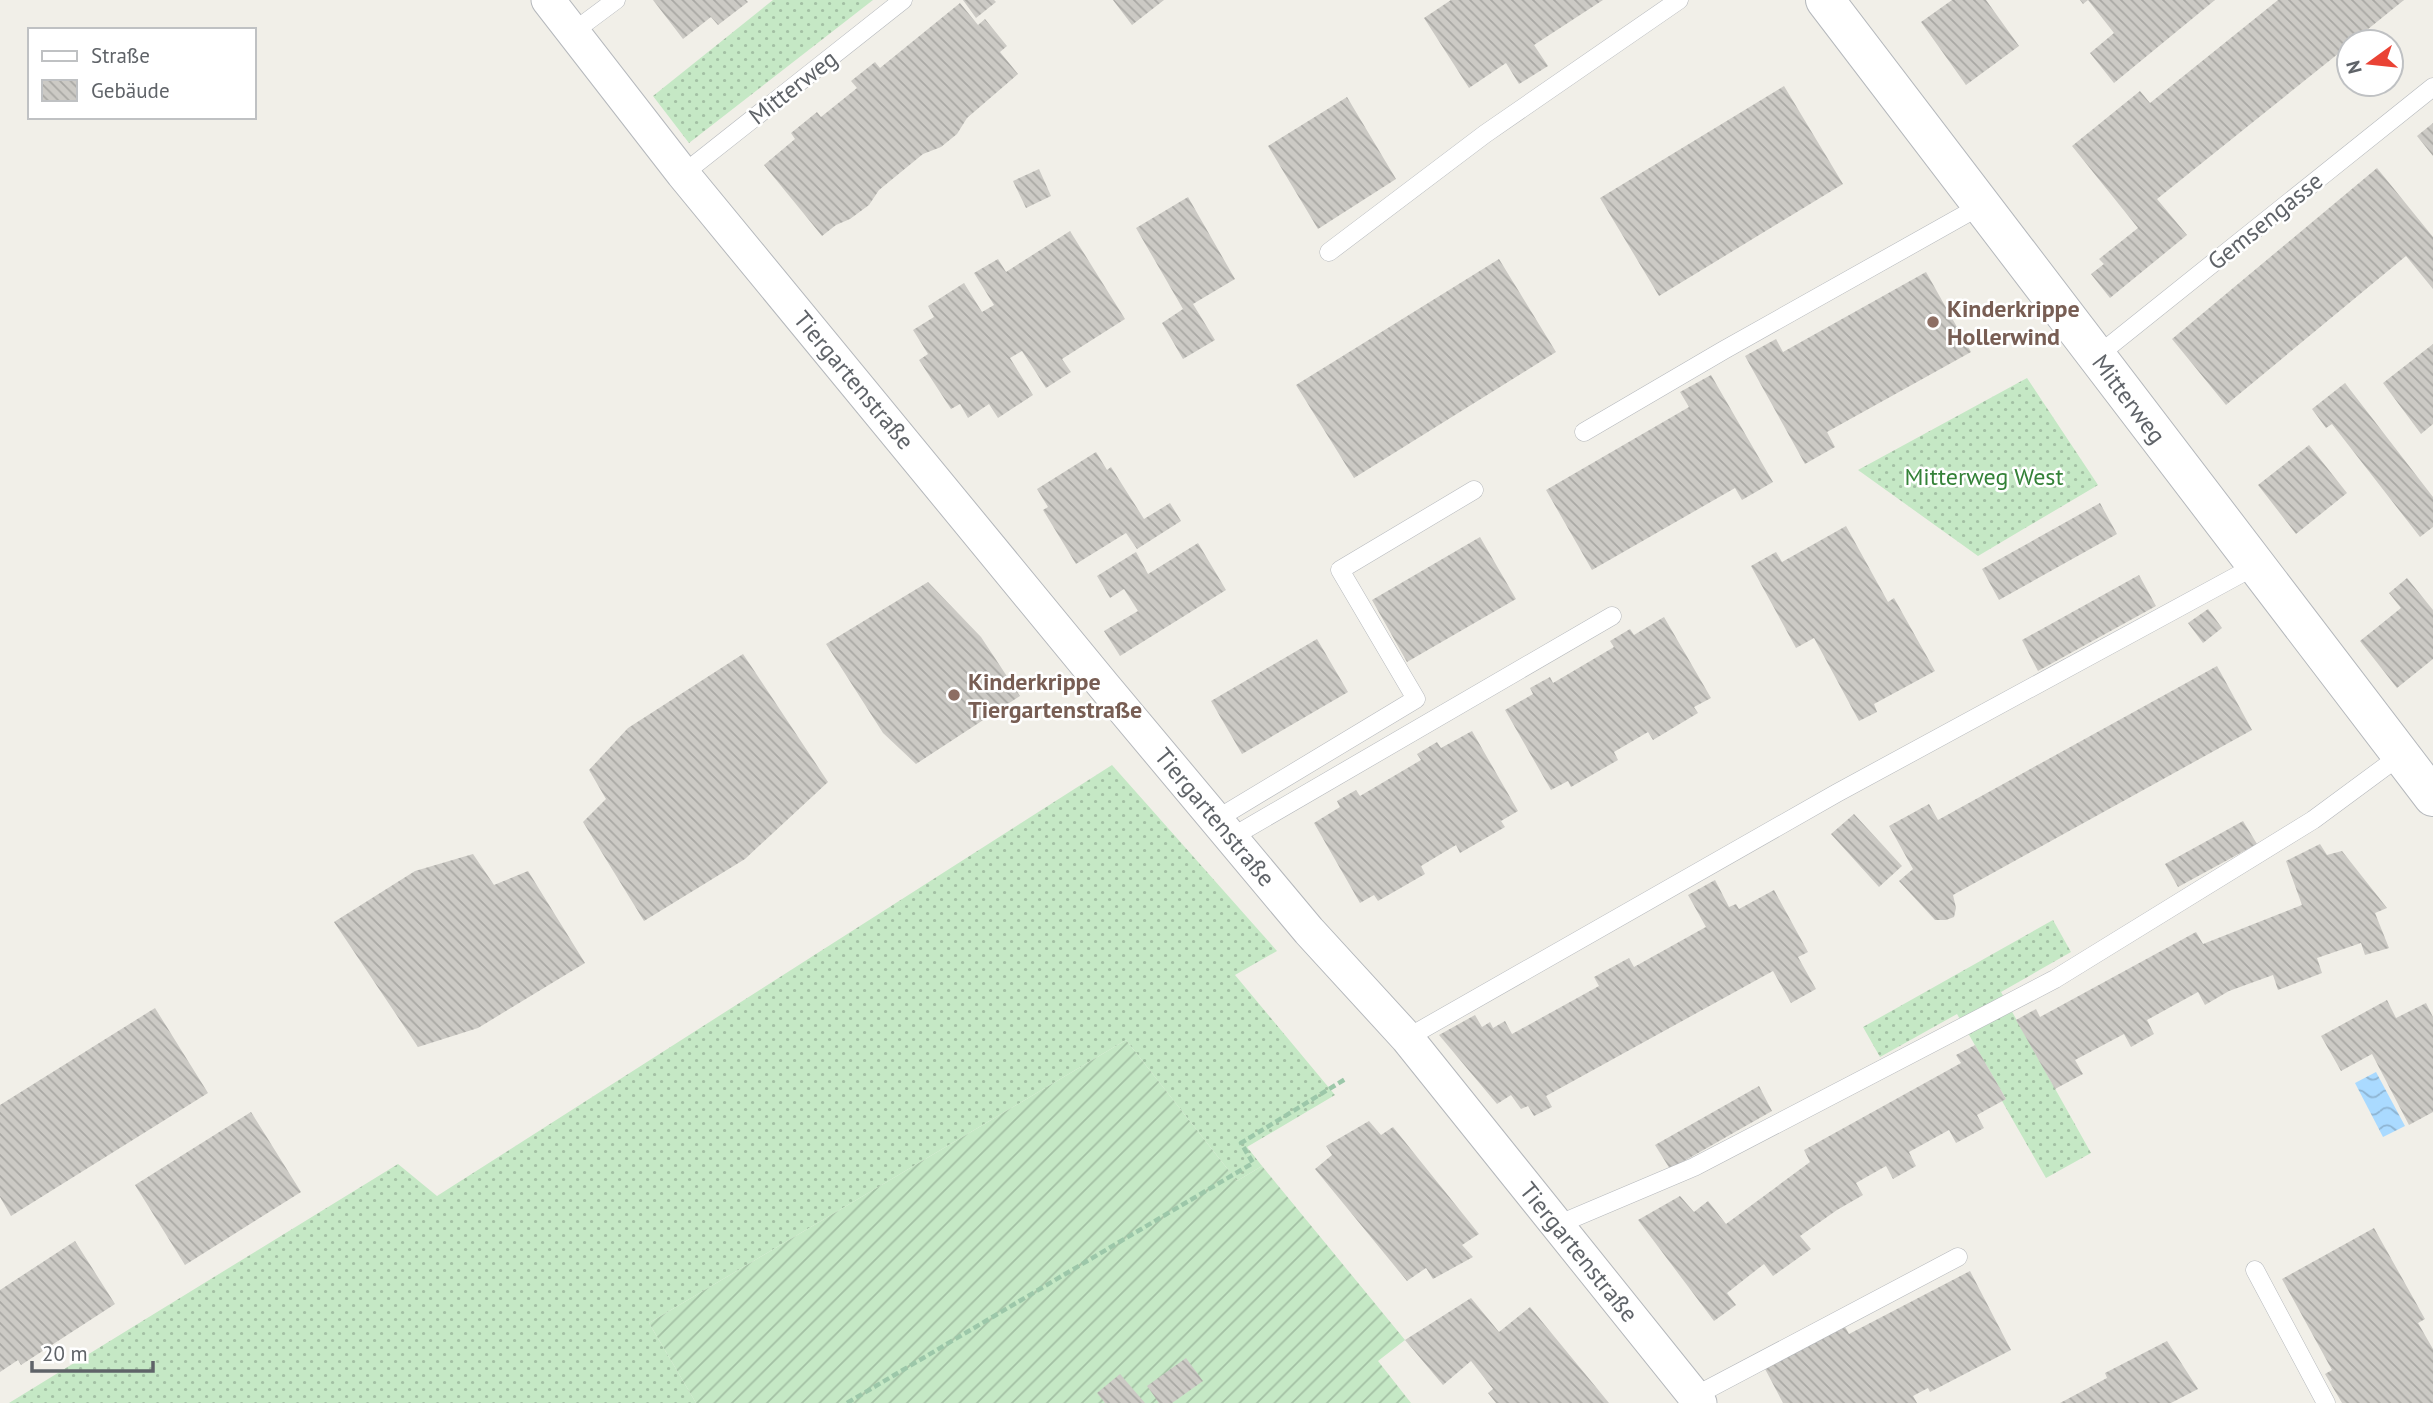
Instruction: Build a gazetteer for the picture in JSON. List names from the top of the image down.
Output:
{
  "streets": {
    "street": ["Mitterweg", "Tiergartenstraße"],
    "lane": ["Gemsengasse"]
  },
  "crossings": [
    ["Mitterweg", "Gemsengasse"],
    ["Mitterweg", "Tiergartenstraße"]
  ],
  "parks": ["Mitterweg West"],
  "places": ["Kinderkrippe Hollerwind", "Kinderkrippe Tiergartenstraße"],
  "legend": ["Straße", "Gebäude"],
  "scale_bar": "20 m",
  "north": "left"
}
